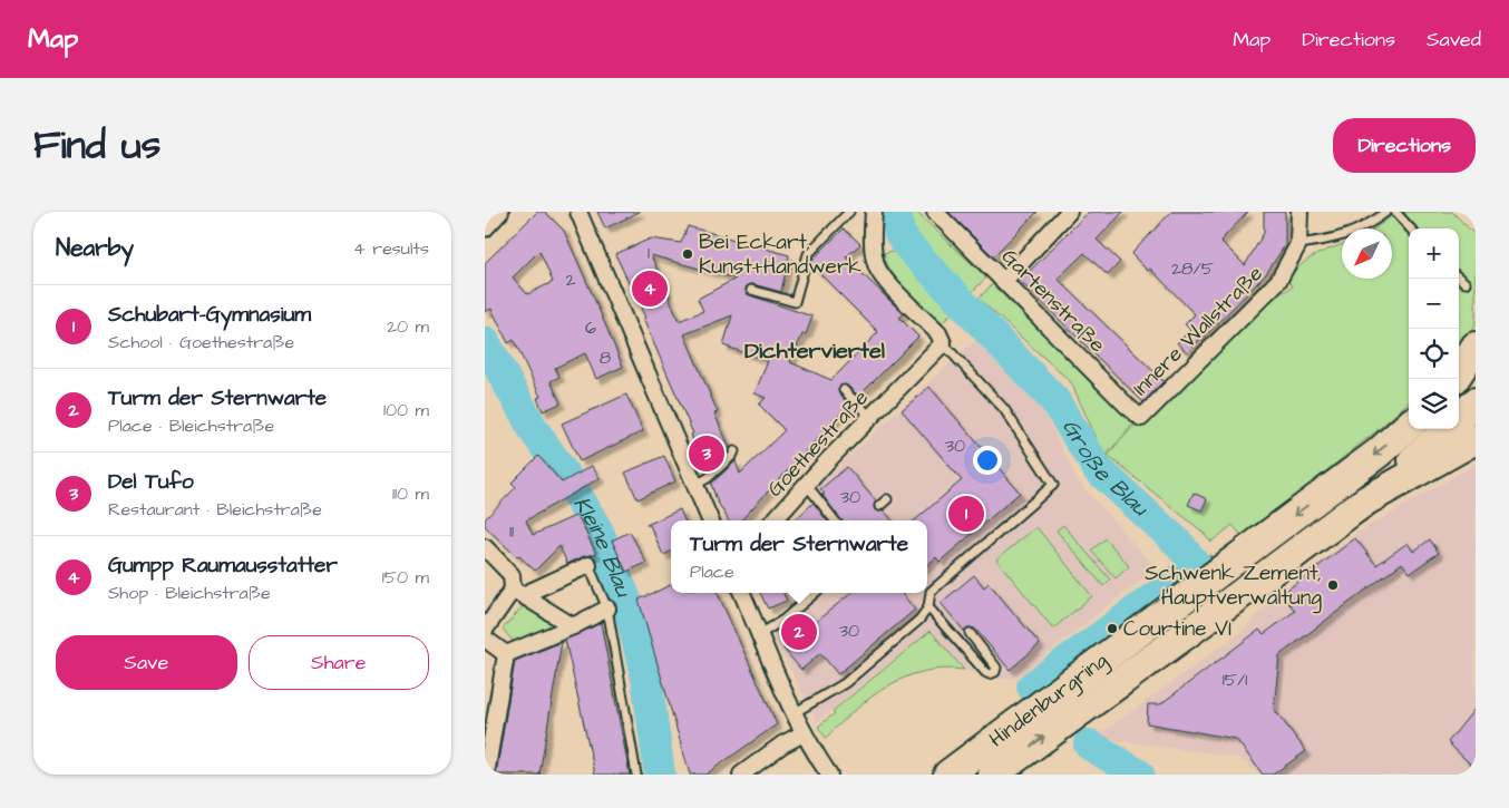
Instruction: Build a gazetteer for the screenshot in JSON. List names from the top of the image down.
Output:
{
  "streets": {
    "highway": ["Hindenburgring"],
    "street": ["Gartenstraße", "Innere Wallstraße", "Goethestraße"]
  },
  "crossings": [
    ["Gartenstraße", "Innere Wallstraße"]
  ],
  "districts": ["Dichterviertel"],
  "water": ["Große Blau", "Kleine Blau"],
  "places": ["Bei Eckart, Kunst+Handwerk", "Schwenk Zement, Hauptverwaltung", "Courtine VI"],
  "house_numbers": [
    "1",
    "28/5",
    "2",
    "6",
    "8",
    "30",
    "30",
    "11",
    "30",
    "15/1"
  ],
  "north": "bottom left",
  "page": {
    "header": "Map",
    "nav": ["Map", "Directions", "Saved"],
    "title": "Find us",
    "buttons": [
      "Directions",
      ["Save", "Share"]
    ],
    "heading": ["Nearby", "4 results"],
    "map_buttons": ["+", "−"],
    "pins": [
      "4",
      "3",
      "1",
      "2"
    ],
    "list": [
      {
        "mark": "1",
        "name": "Schubart-Gymnasium",
        "note": "School · Goethestraße",
        "value": "20 m"
      },
      {
        "mark": "2",
        "name": "Turm der Sternwarte",
        "note": "Place · Bleichstraße",
        "value": "100 m"
      },
      {
        "mark": "3",
        "name": "Del Tufo",
        "note": "Restaurant · Bleichstraße",
        "value": "110 m"
      },
      {
        "mark": "4",
        "name": "Gumpp Raumausstatter",
        "note": "Shop · Bleichstraße",
        "value": "150 m"
      }
    ],
    "popup": ["Turm der Sternwarte", "Place"]
  }
}
